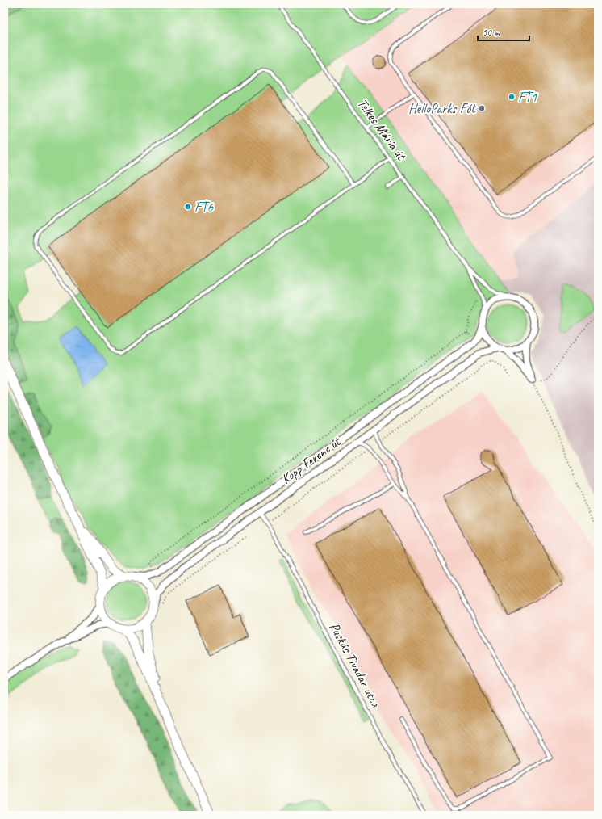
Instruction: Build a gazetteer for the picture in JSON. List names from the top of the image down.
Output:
{
  "streets": {
    "street": ["Kopp Ferenc út"],
    "lane": ["Telkes Mária út", "Puskás Tivadar utca"]
  },
  "crossings": [
    ["Kopp Ferenc út", "Puskás Tivadar utca"]
  ],
  "places": ["FT1", "HelloParks Fót", "FT6"],
  "scale_bar": "50 m"
}
